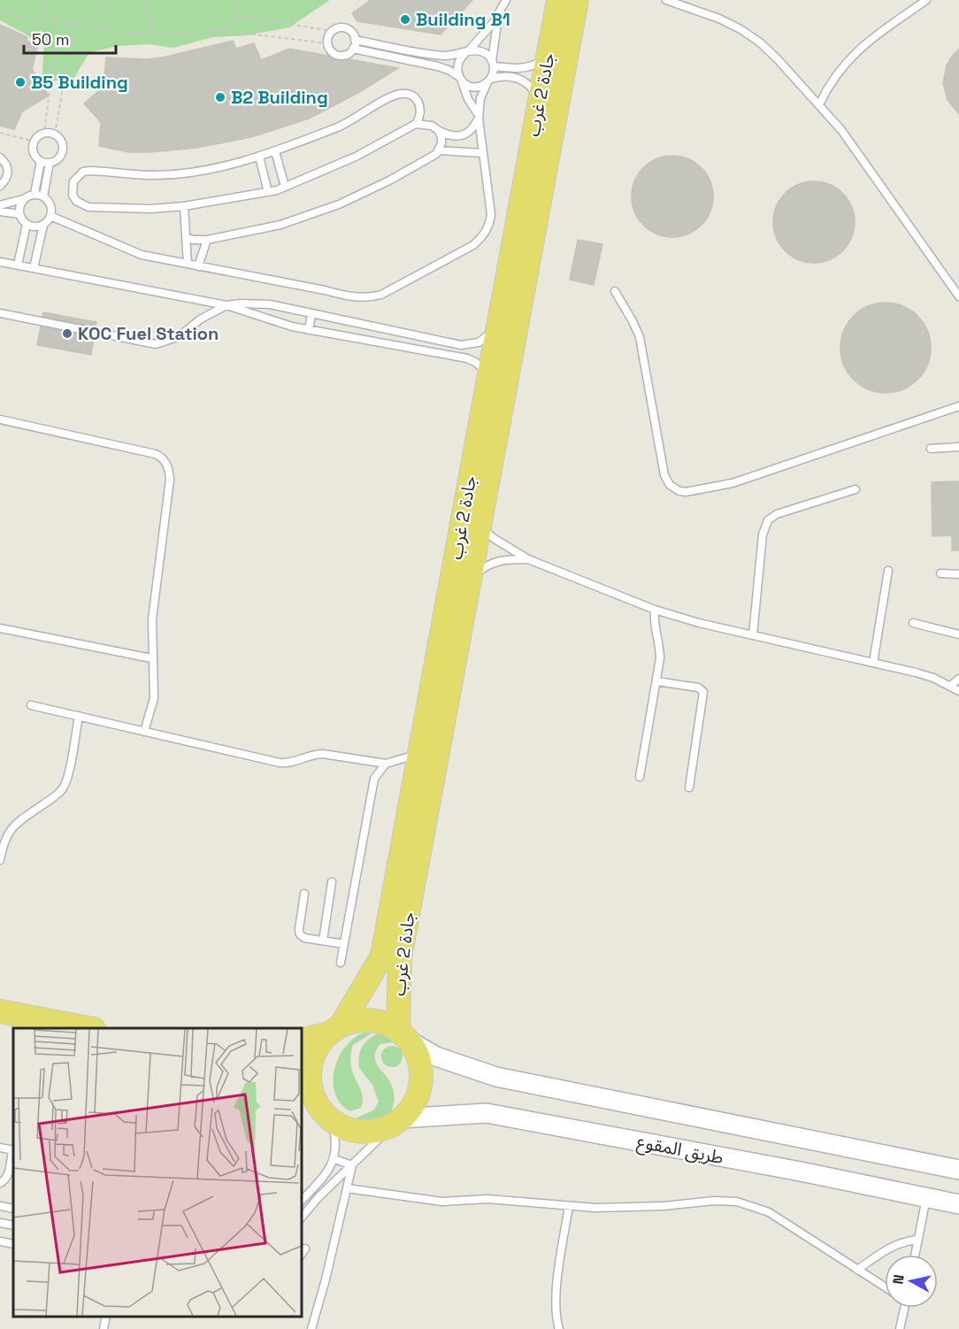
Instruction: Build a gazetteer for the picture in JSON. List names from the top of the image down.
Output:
{
  "streets": {
    "main road": ["جادة 2 غرب"],
    "street": ["طريق المقوع"]
  },
  "crossings": [
    ["جادة 2 غرب", "طريق المقوع"]
  ],
  "places": [
    "Building B1",
    "B5 Building",
    "B2 Building",
    "KOC Fuel Station"
  ],
  "scale_bar": "50 m",
  "north": "left"
}
